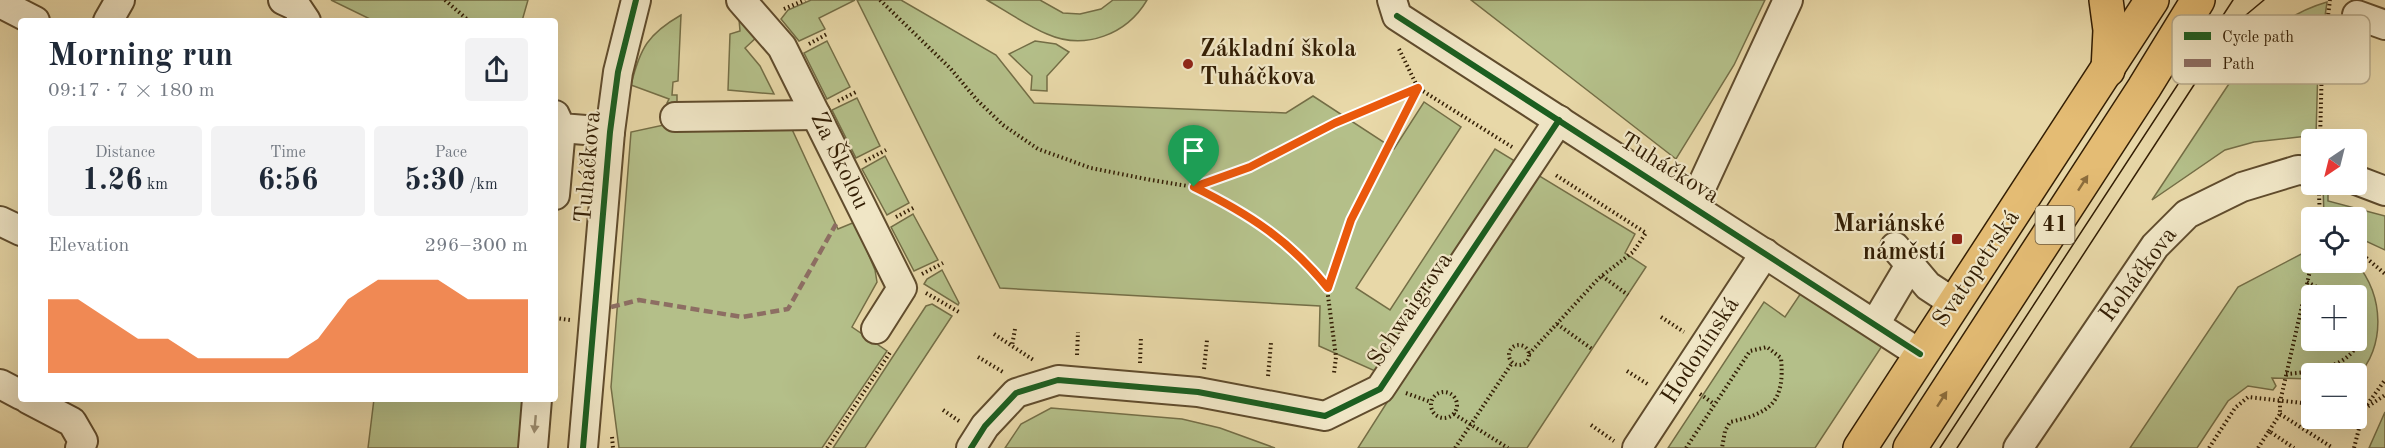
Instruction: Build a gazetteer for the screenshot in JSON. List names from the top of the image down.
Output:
{
  "streets": {
    "main road": ["41", "Svatopetrská"],
    "street": [
      "Za Školou",
      "Tuháčkova",
      "Roháčkova",
      "Schwaigrova",
      "Hodonínská"
    ]
  },
  "crossings": [
    ["Tuháčkova", "Svatopetrská"],
    ["Tuháčkova", "Schwaigrova"],
    ["Tuháčkova", "Hodonínská"]
  ],
  "places": {
    "other": ["Základní škola Tuháčkova"],
    "transit": ["Mariánské náměstí"]
  },
  "legend": ["Cycle path", "Path"],
  "north": "bottom left",
  "page": {
    "heading": ["Morning run", "09:17 · 7 × 180 m"],
    "stats": [
      ["Distance", "1.26 km"],
      ["Time", "6:56"],
      ["Pace", "5:30 /km"]
    ],
    "map_buttons": ["+", "−"],
    "chart": ["Elevation", "296–300 m"]
  }
}
